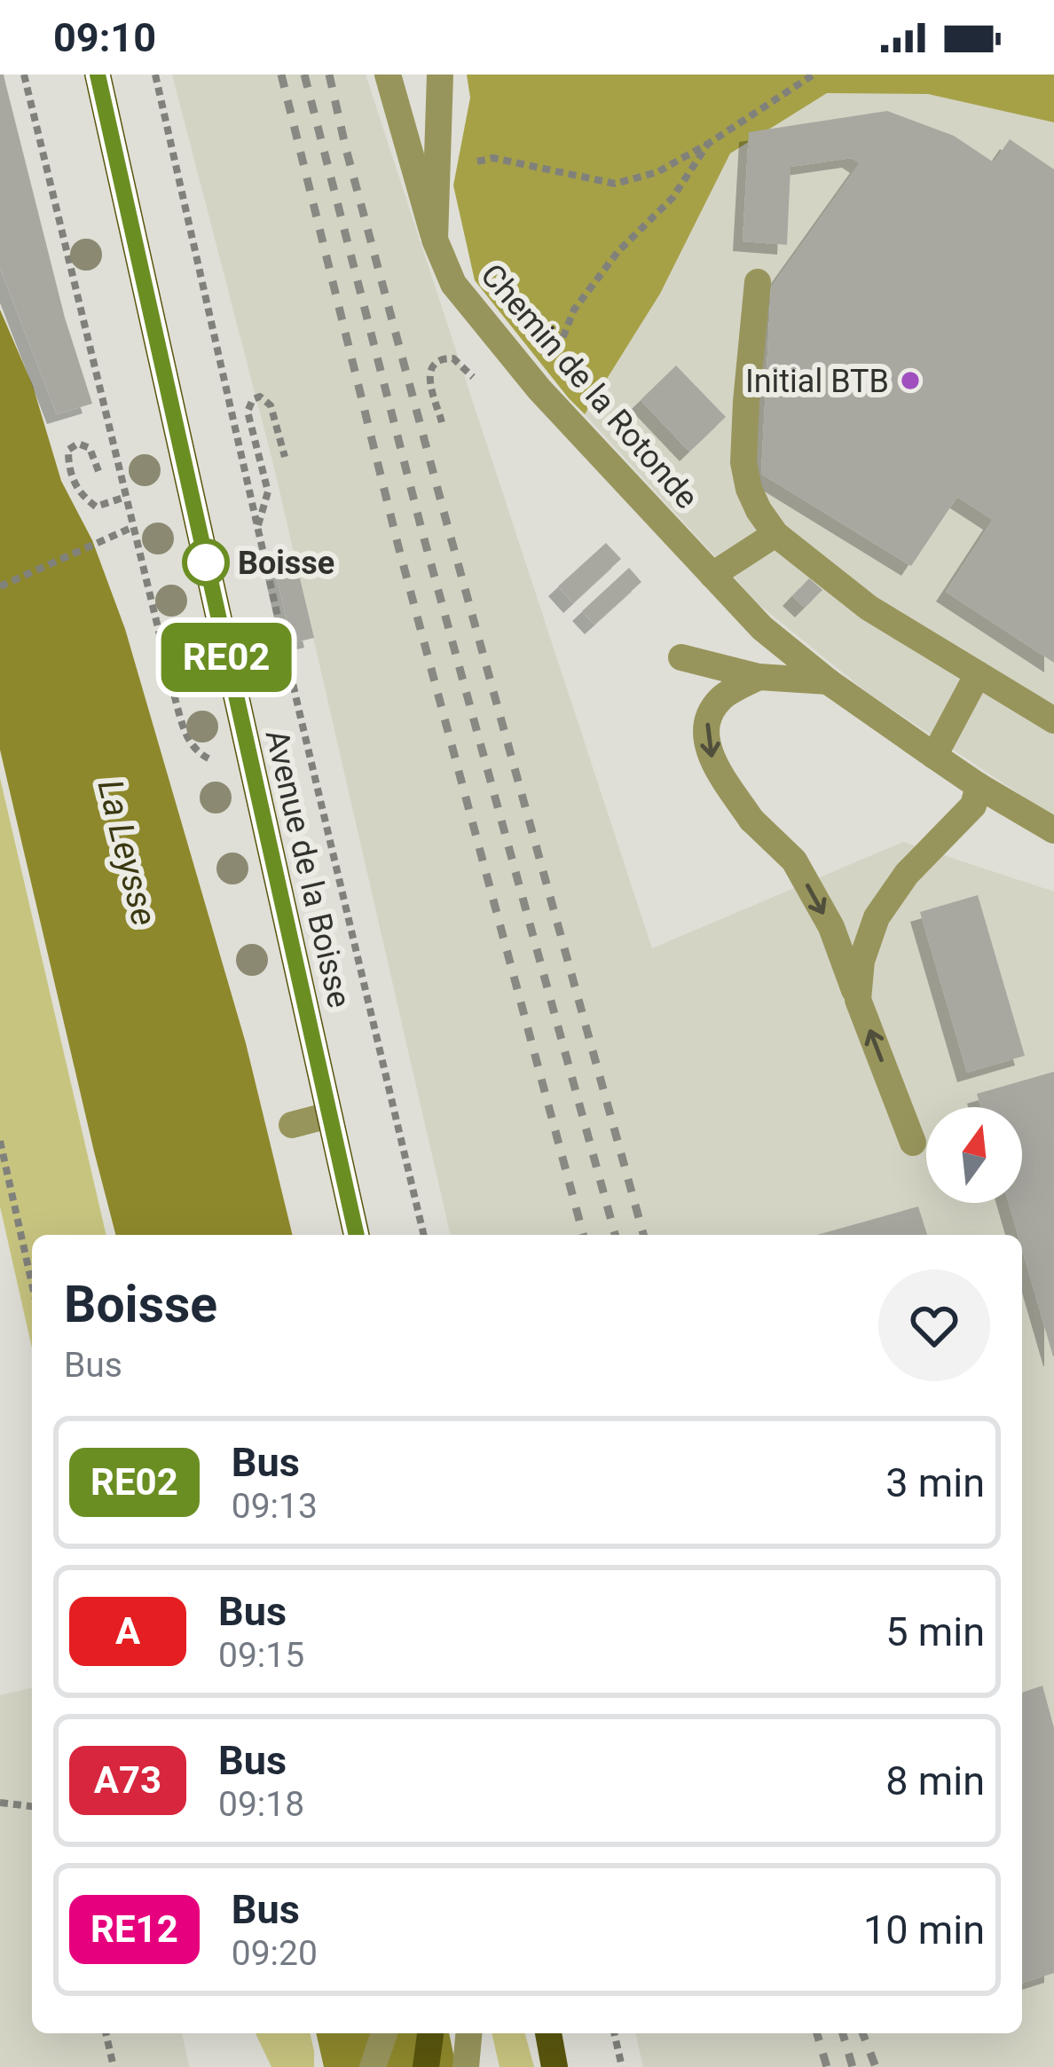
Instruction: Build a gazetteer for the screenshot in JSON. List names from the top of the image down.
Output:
{
  "streets": {
    "main road": ["Avenue de la Boisse"],
    "street": ["Chemin de la Rotonde"]
  },
  "water": ["La Leysse"],
  "places": ["Initial BTB", "Boisse"],
  "lines": ["bus line RE02"],
  "north": "top",
  "page": {
    "status": "09:10",
    "on_map": "RE02",
    "heading": ["Boisse", "Bus"],
    "list": [
      {
        "mark": "RE02",
        "name": "Bus",
        "note": "09:13",
        "value": "3 min"
      },
      {
        "mark": "A",
        "name": "Bus",
        "note": "09:15",
        "value": "5 min"
      },
      {
        "mark": "A73",
        "name": "Bus",
        "note": "09:18",
        "value": "8 min"
      },
      {
        "mark": "RE12",
        "name": "Bus",
        "note": "09:20",
        "value": "10 min"
      }
    ]
  }
}
